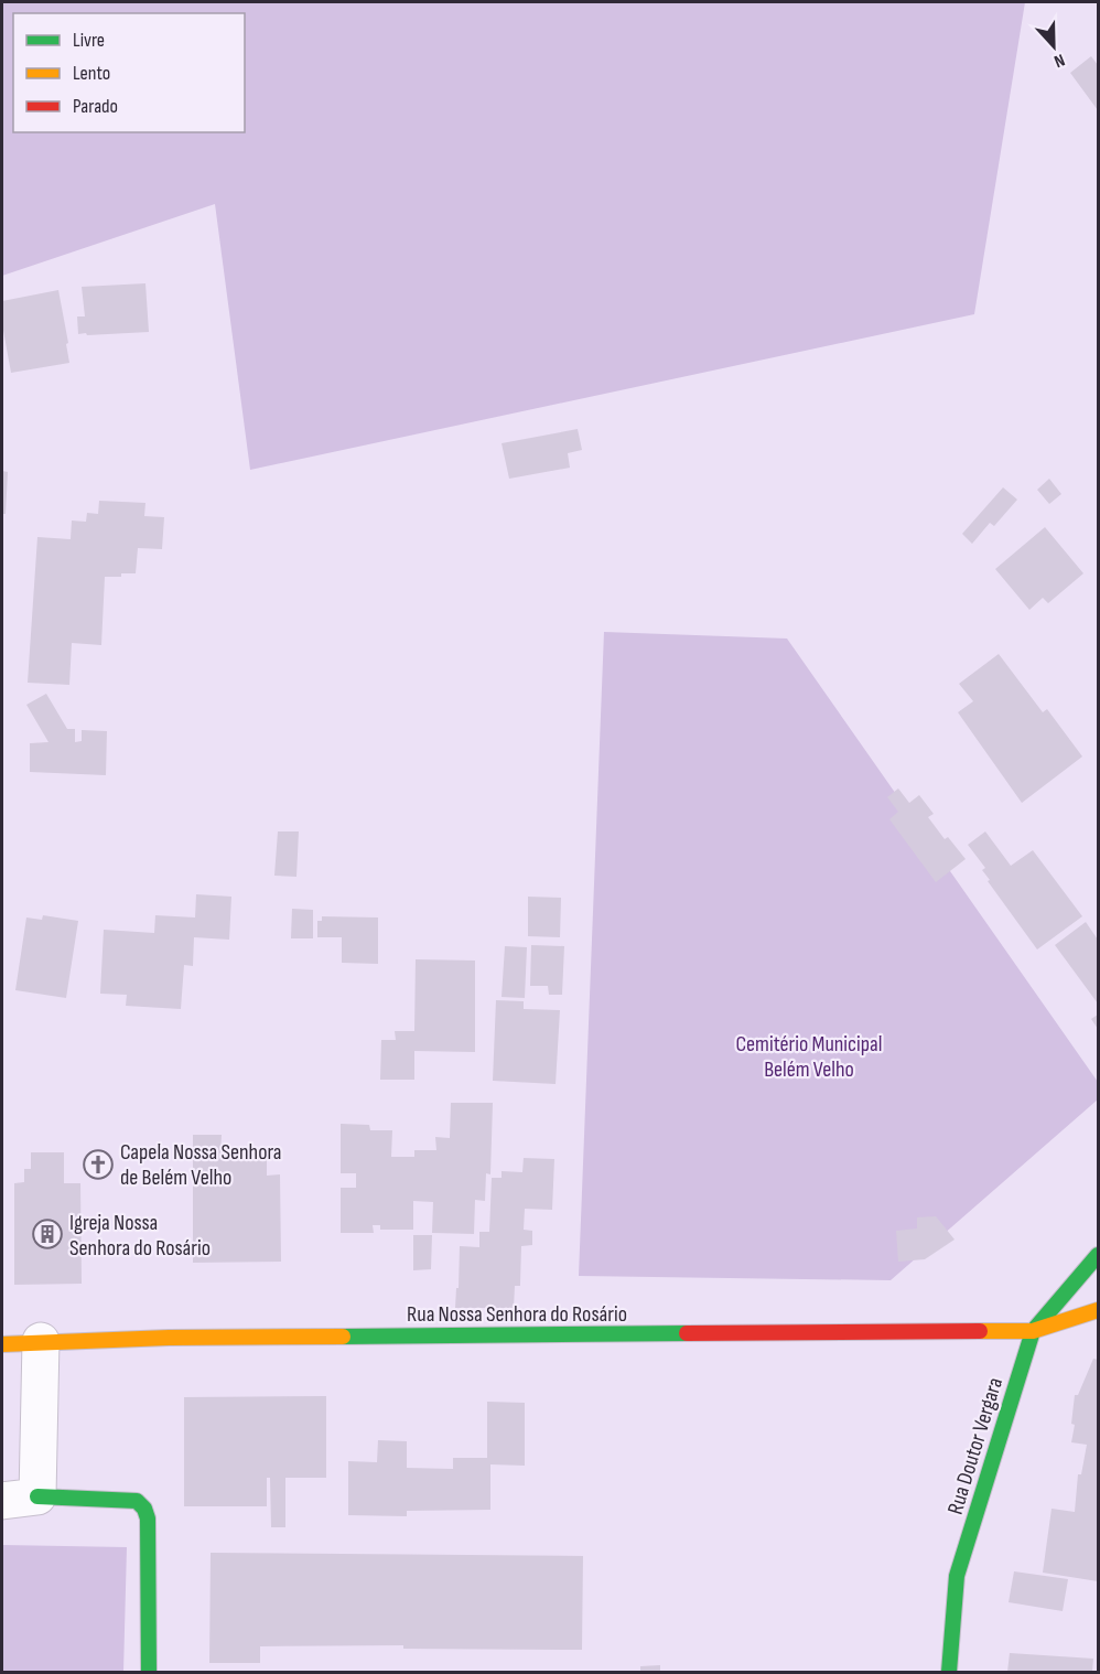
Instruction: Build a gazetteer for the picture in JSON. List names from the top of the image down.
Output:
{
  "streets": {
    "street": ["Rua Nossa Senhora do Rosário", "Rua Doutor Vergara"]
  },
  "crossings": [
    ["Rua Nossa Senhora do Rosário", "Rua Doutor Vergara"]
  ],
  "parks": ["Cemitério Municipal Belém Velho"],
  "places": {
    "church": ["Capela Nossa Senhora de Belém Velho"],
    "building": ["Igreja Nossa Senhora do Rosário"]
  },
  "legend": ["Livre", "Lento", "Parado"],
  "north": "bottom"
}
